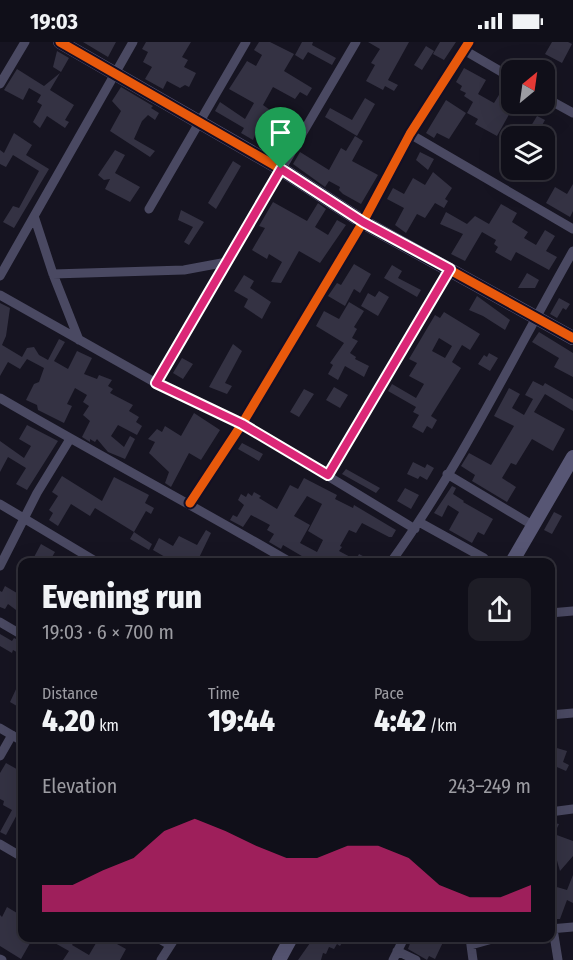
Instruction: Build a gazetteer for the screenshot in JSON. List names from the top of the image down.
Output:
{
  "north": "top right",
  "page": {
    "status": "19:03",
    "heading": ["Evening run", "19:03 · 6 × 700 m"],
    "stats": [
      ["Distance", "4.20 km"],
      ["Time", "19:44"],
      ["Pace", "4:42 /km"]
    ],
    "chart": ["Elevation", "243–249 m"]
  }
}
